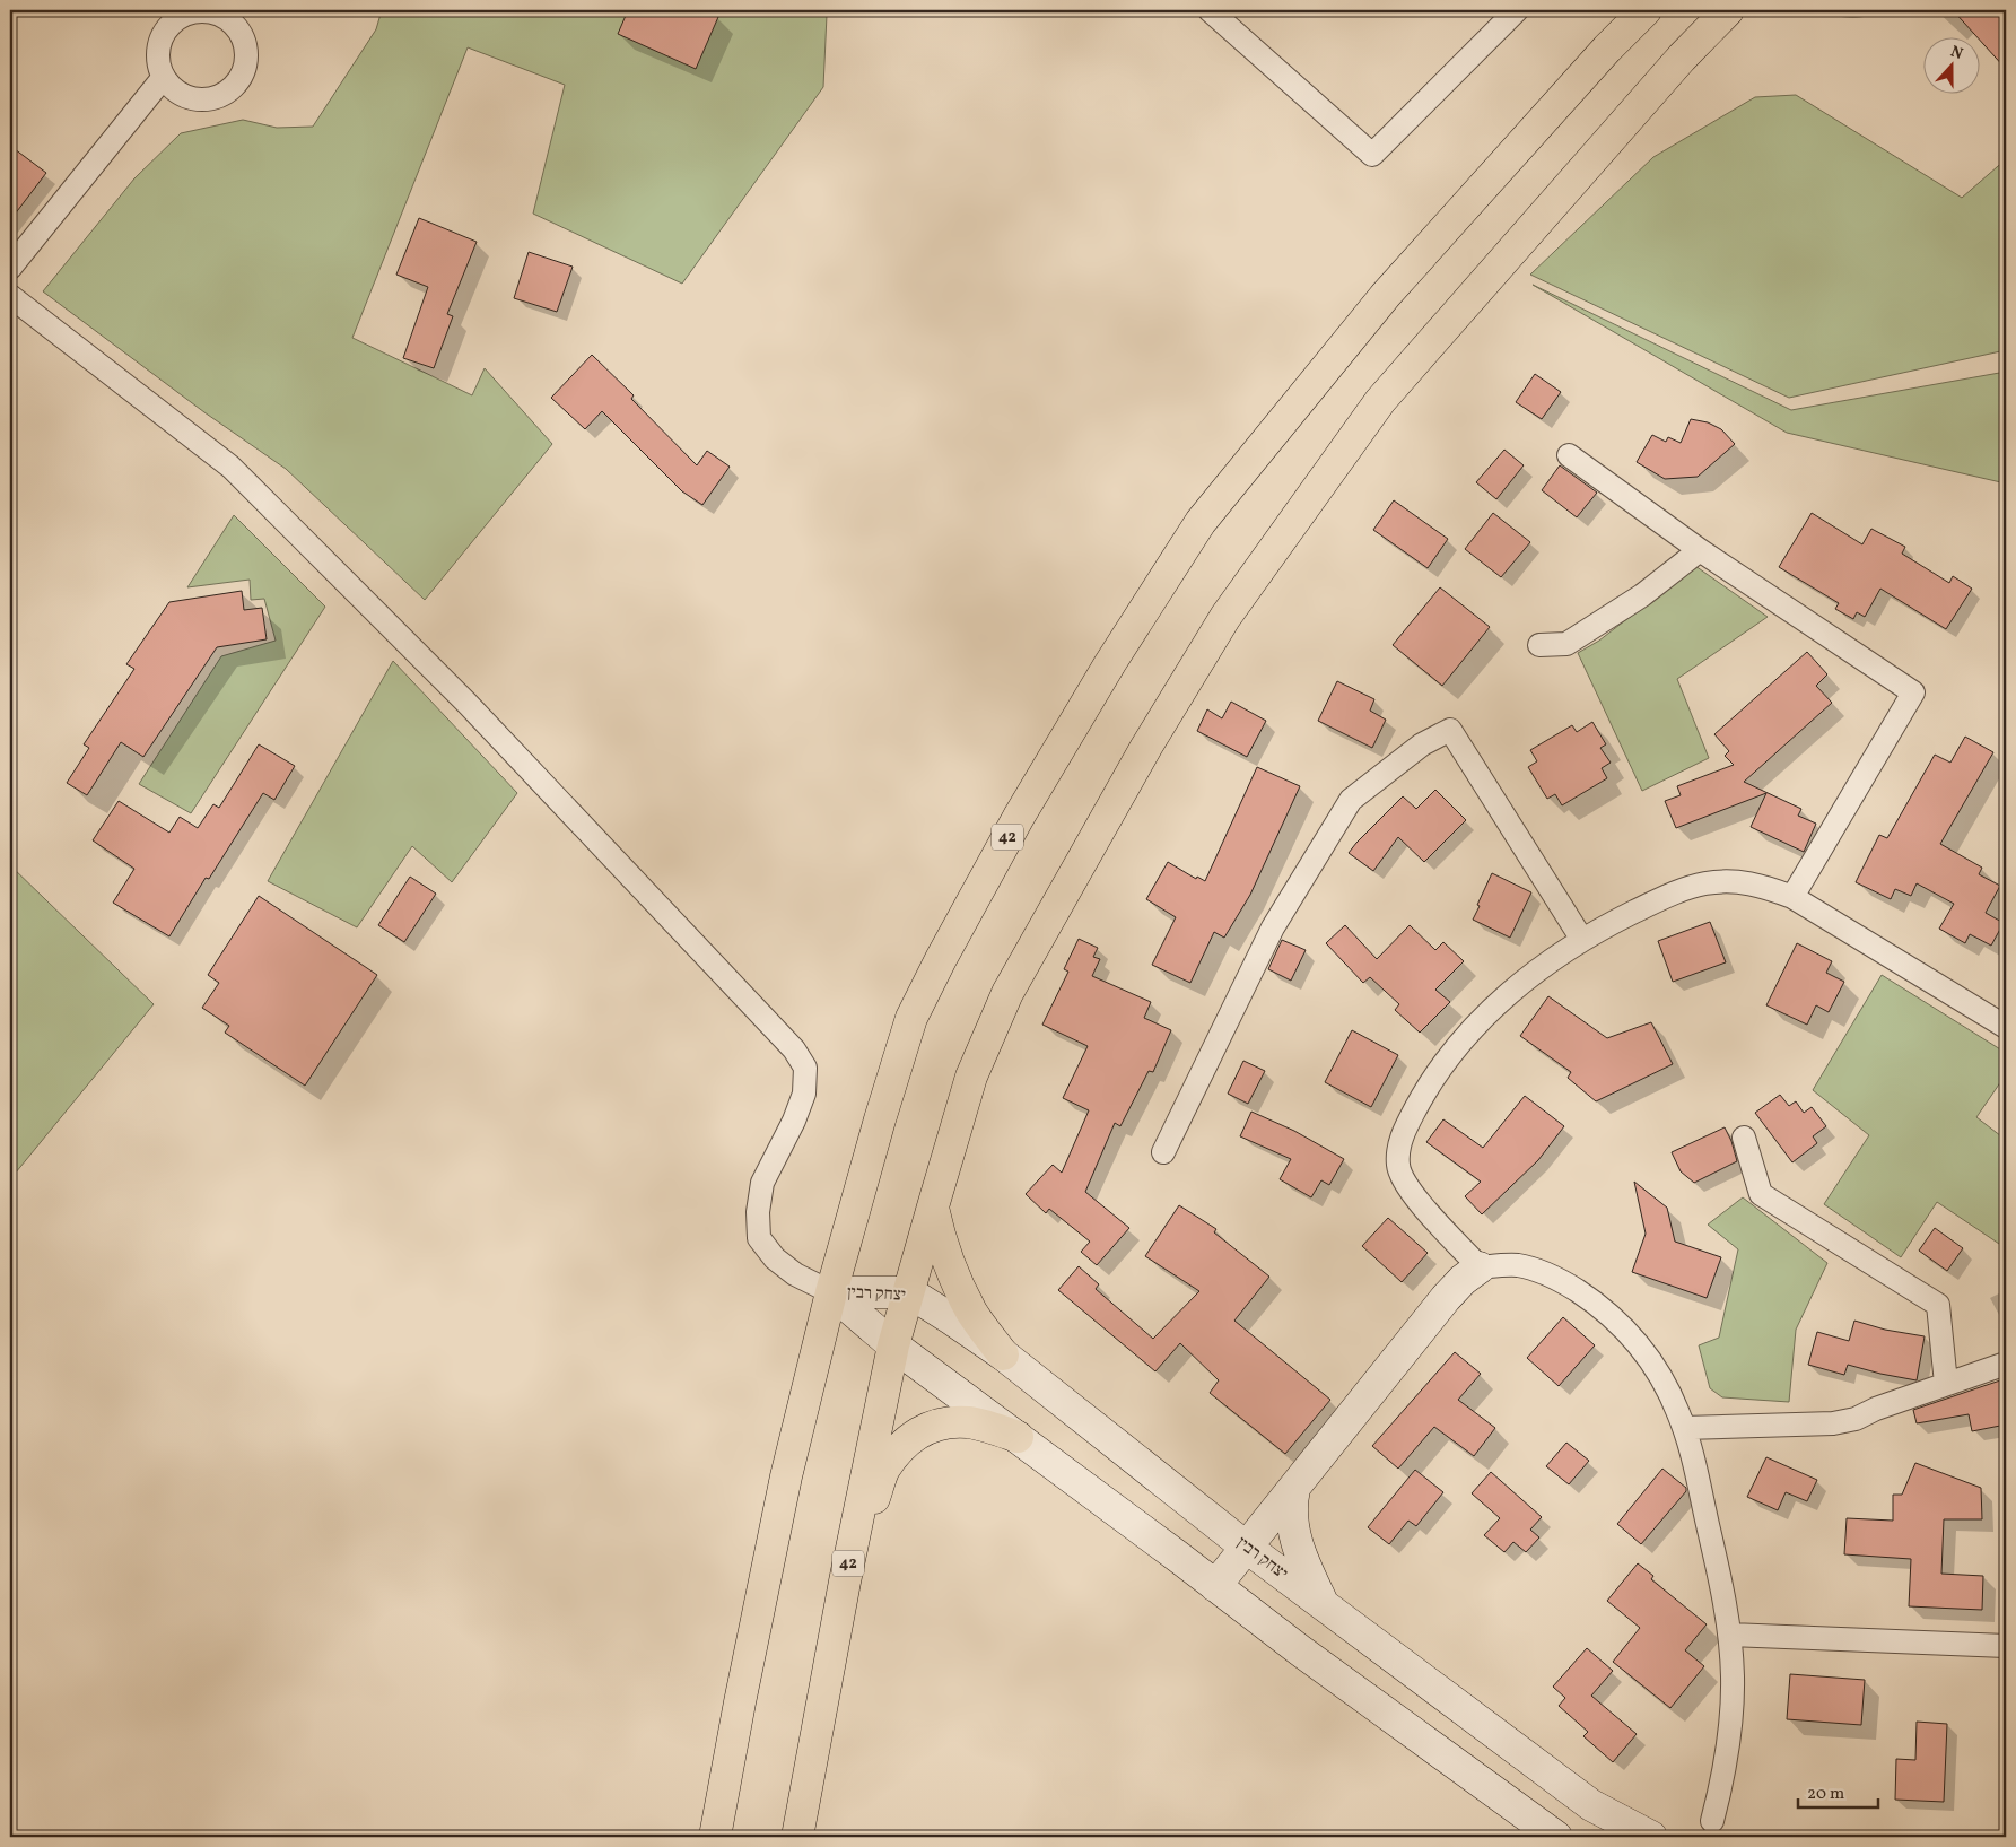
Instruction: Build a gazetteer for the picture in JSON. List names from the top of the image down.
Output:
{
  "streets": {
    "highway": ["42"],
    "main road": ["יצחק רבין"]
  },
  "crossings": [
    ["42", "יצחק רבין"]
  ],
  "scale_bar": "20 m",
  "north": "top"
}
